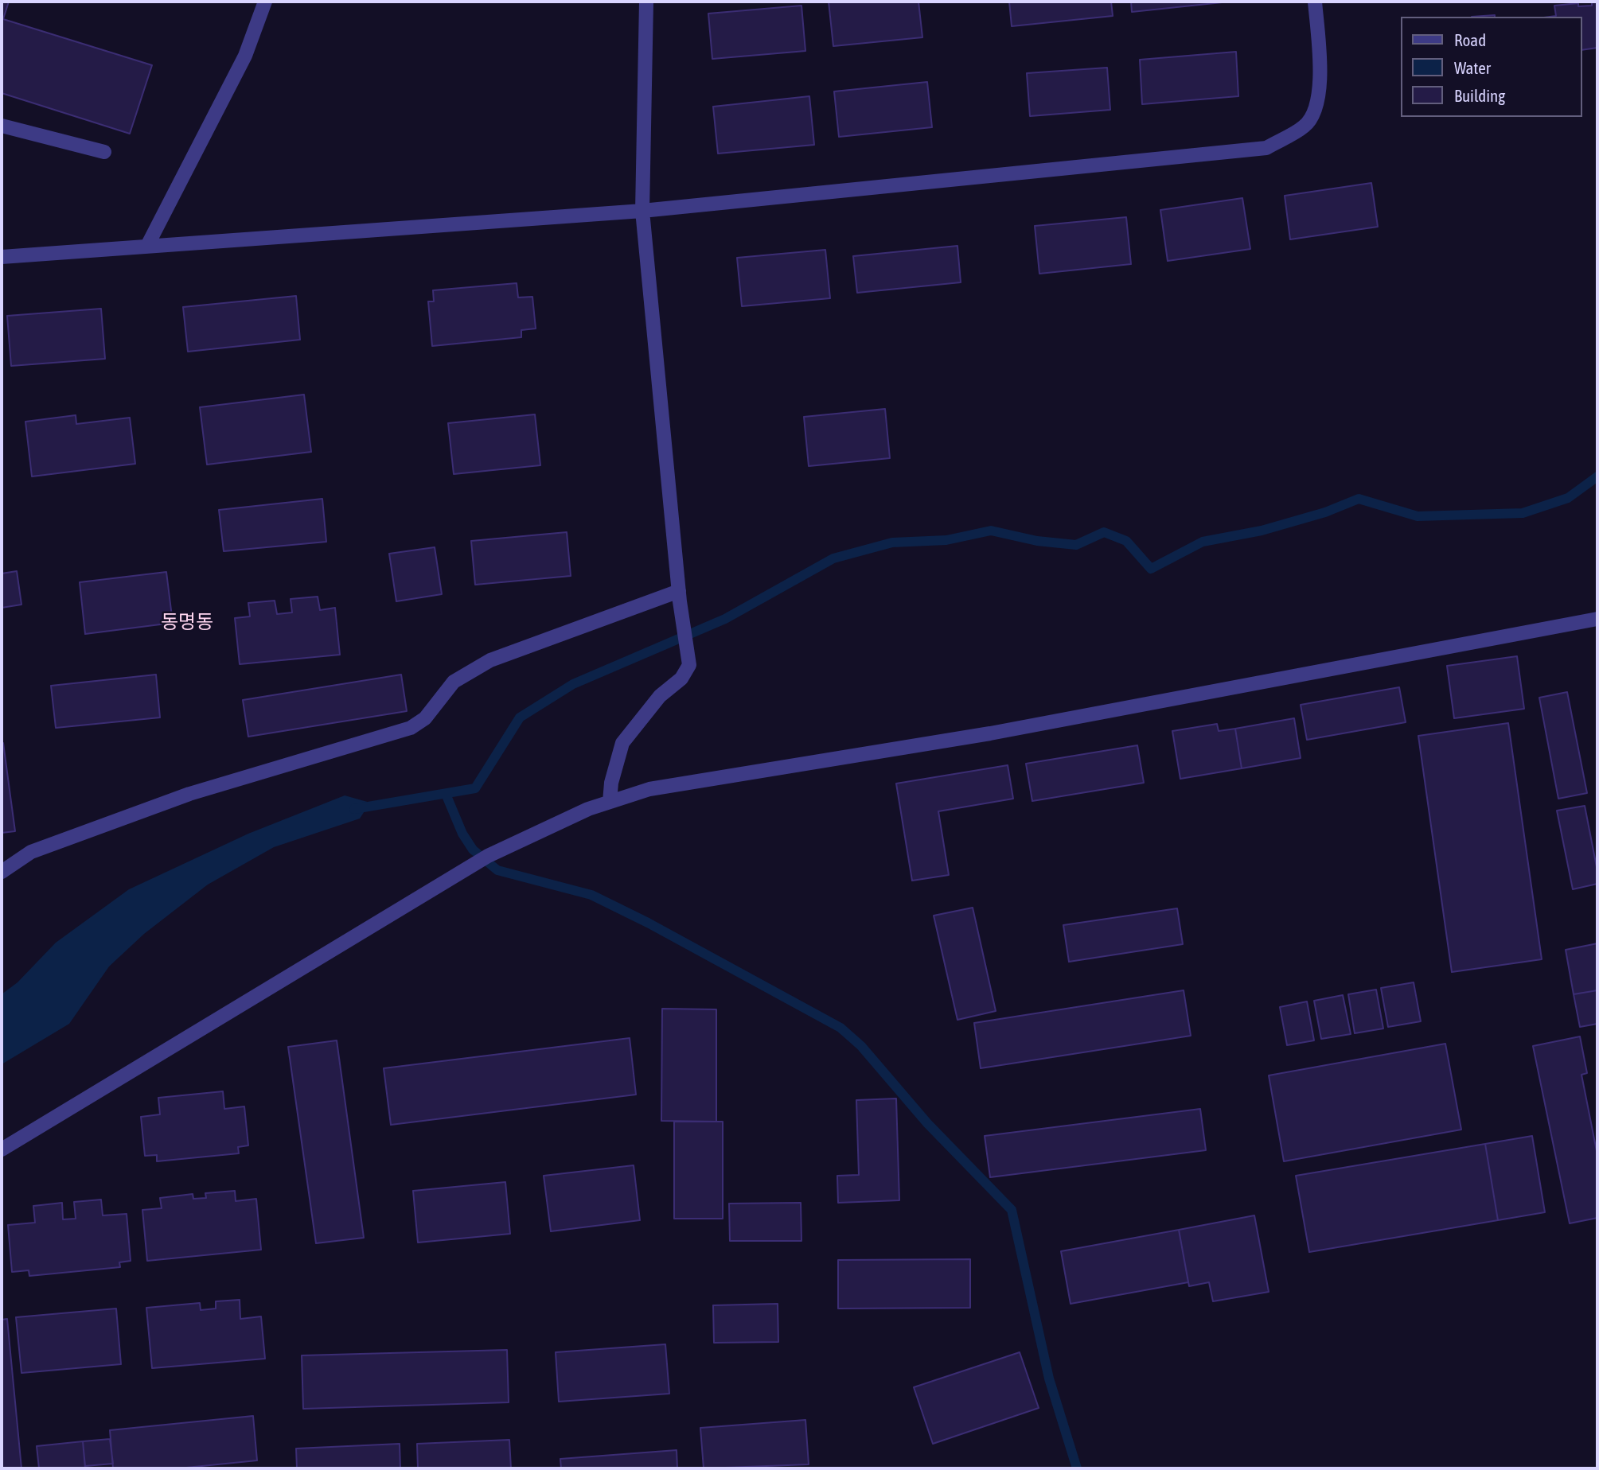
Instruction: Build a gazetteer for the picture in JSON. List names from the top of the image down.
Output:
{
  "districts": ["동명동"],
  "legend": ["Road", "Water", "Building"]
}
